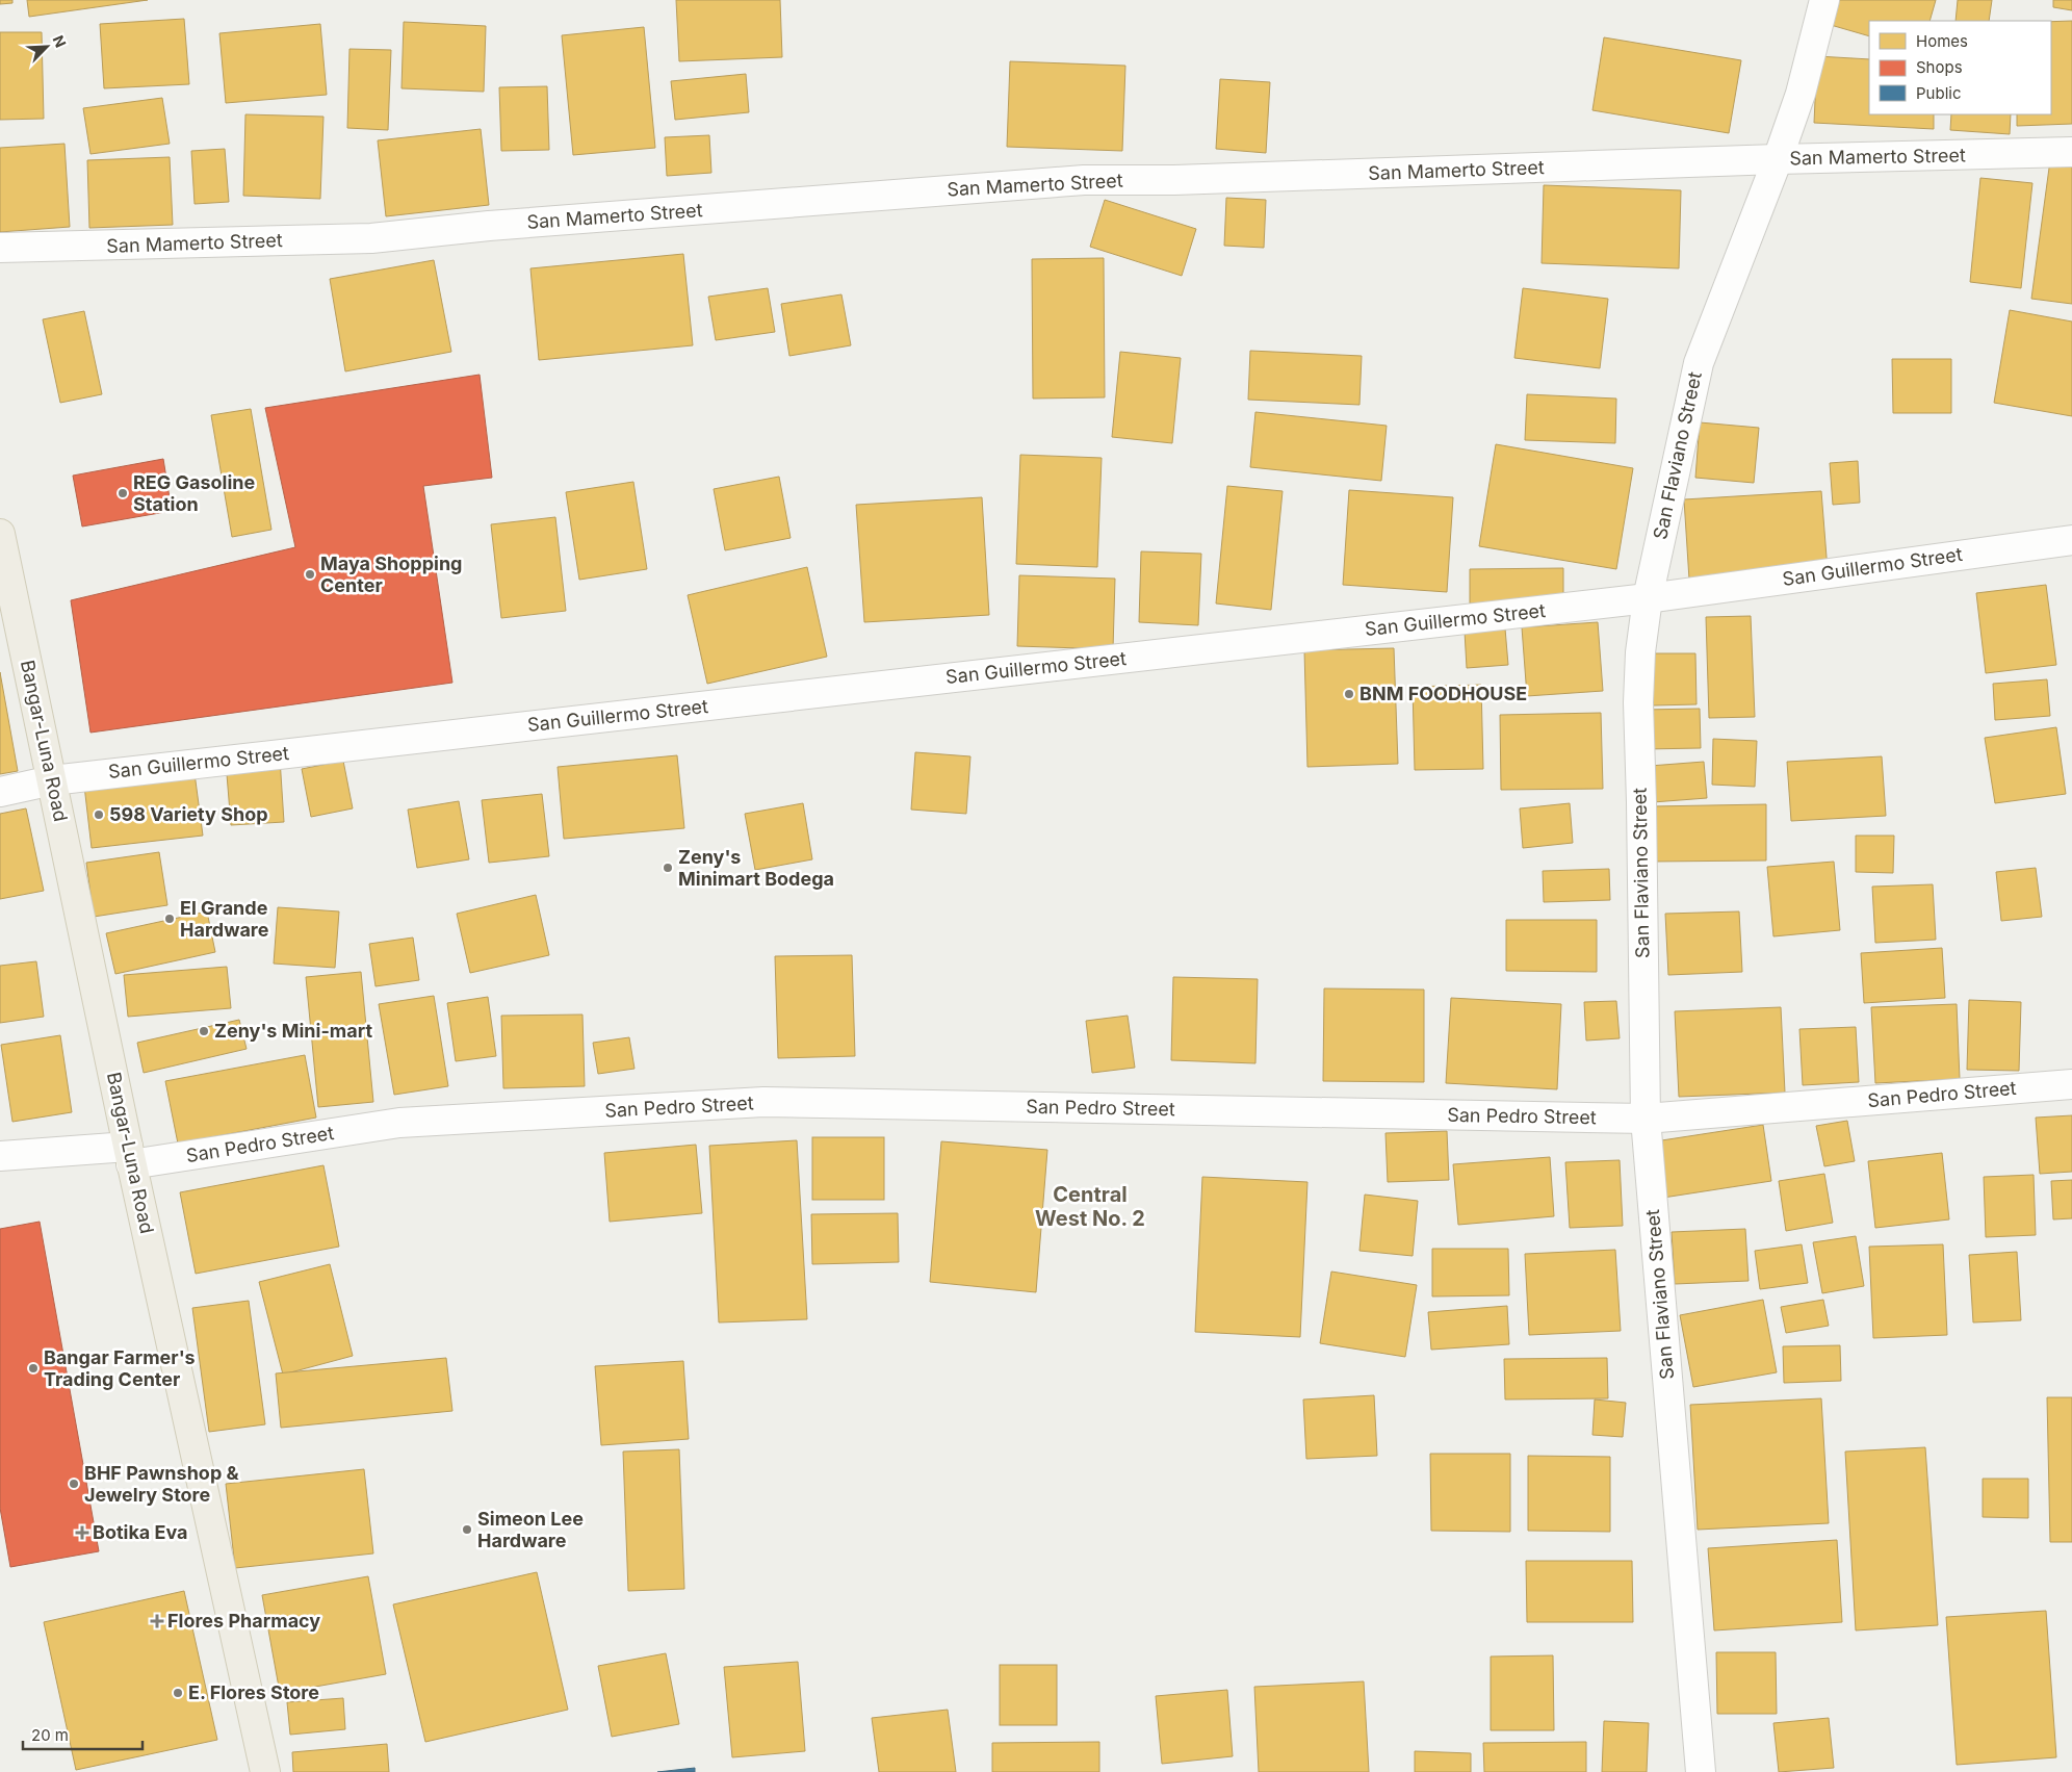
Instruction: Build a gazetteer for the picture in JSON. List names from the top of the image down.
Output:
{
  "streets": {
    "main road": ["Bangar-Luna Road"],
    "street": [
      "San Mamerto Street",
      "San Flaviano Street",
      "San Guillermo Street",
      "San Pedro Street"
    ]
  },
  "crossings": [
    ["San Mamerto Street", "San Flaviano Street"],
    ["San Flaviano Street", "San Guillermo Street"],
    ["San Flaviano Street", "San Pedro Street"],
    ["San Guillermo Street", "Bangar-Luna Road"],
    ["Bangar-Luna Road", "San Pedro Street"]
  ],
  "districts": ["Central West No. 2"],
  "places": {
    "other": [
      "REG Gasoline Station",
      "Maya Shopping Center",
      "BNM FOODHOUSE",
      "598 Variety Shop",
      "Zeny's Minimart Bodega",
      "El Grande Hardware",
      "Zeny's Mini-mart",
      "Bangar Farmer's Trading Center",
      "BHF Pawnshop & Jewelry Store",
      "Simeon Lee Hardware",
      "E. Flores Store"
    ],
    "health": ["Botika Eva", "Flores Pharmacy"]
  },
  "legend": ["Homes", "Shops", "Public"],
  "scale_bar": "20 m",
  "north": "top right"
}
